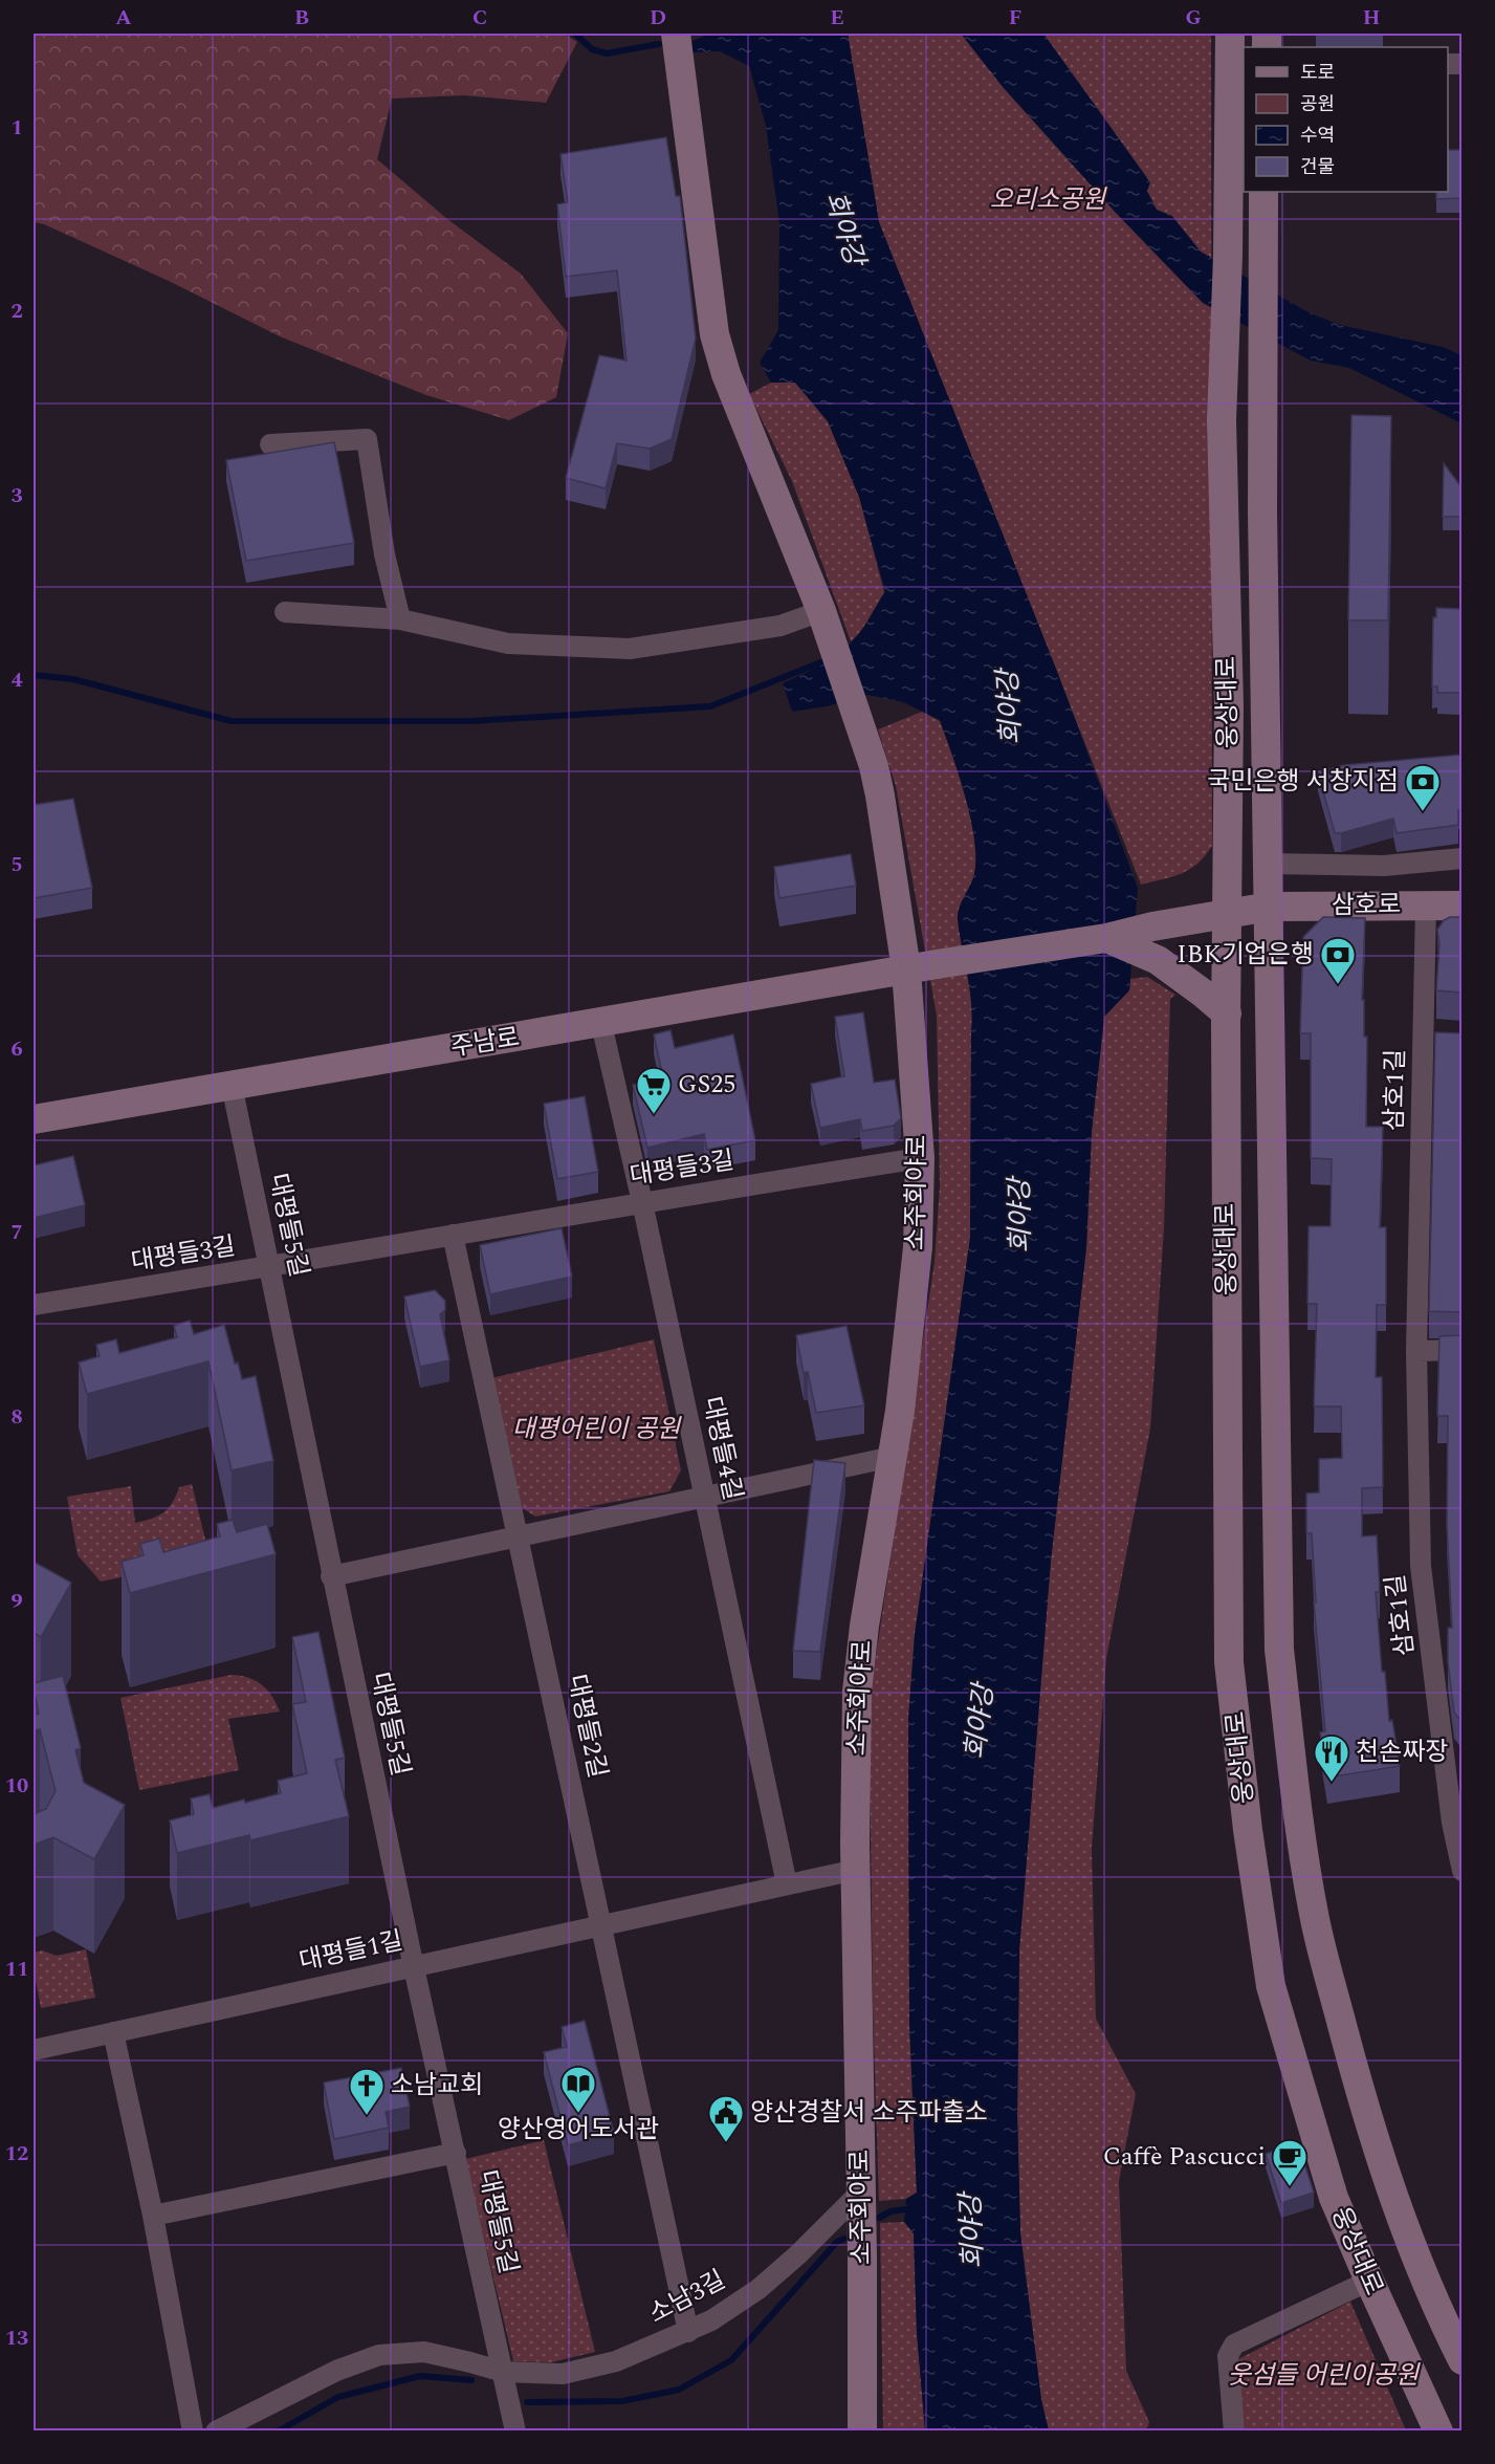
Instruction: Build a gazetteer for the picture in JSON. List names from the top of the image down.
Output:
{
  "streets": {
    "main road": [
      "웅상대로",
      "삼호로",
      "주남로",
      "소주회야로"
    ],
    "street": [
      "삼호1길",
      "대평들3길",
      "대평들5길",
      "대평들4길",
      "대평들2길",
      "대평들1길",
      "소남3길"
    ]
  },
  "crossings": [
    ["웅상대로", "삼호로"],
    ["삼호로", "주남로"],
    ["삼호로", "삼호1길"],
    ["주남로", "소주회야로"],
    ["주남로", "대평들5길"],
    ["주남로", "대평들4길"],
    ["대평들3길", "소주회야로"],
    ["대평들3길", "대평들5길"],
    ["대평들3길", "대평들4길"],
    ["소주회야로", "대평들1길"],
    ["소주회야로", "소남3길"],
    ["대평들5길", "대평들1길"],
    ["대평들5길", "소남3길"],
    ["대평들4길", "대평들1길"],
    ["대평들2길", "대평들1길"]
  ],
  "water": ["회야강"],
  "parks": ["오리소공원", "대평어린이 공원", "웃섬들 어린이공원"],
  "places": {
    "bank": ["국민은행 서창지점", "IBK기업은행"],
    "supermarket": ["GS25"],
    "restaurant": ["천손짜장"],
    "library": ["양산영어도서관"],
    "church": ["소남교회"],
    "public building": ["양산경찰서 소주파출소"],
    "cafe": ["Caffè Pascucci"]
  },
  "legend": [
    "도로",
    "공원",
    "수역",
    "건물"
  ],
  "grid": {
    "columns": [
      "A",
      "B",
      "C",
      "D",
      "E",
      "F",
      "G",
      "H"
    ],
    "rows": [
      "1",
      "2",
      "3",
      "4",
      "5",
      "6",
      "7",
      "8",
      "9",
      "10",
      "11",
      "12",
      "13"
    ]
  }
}
